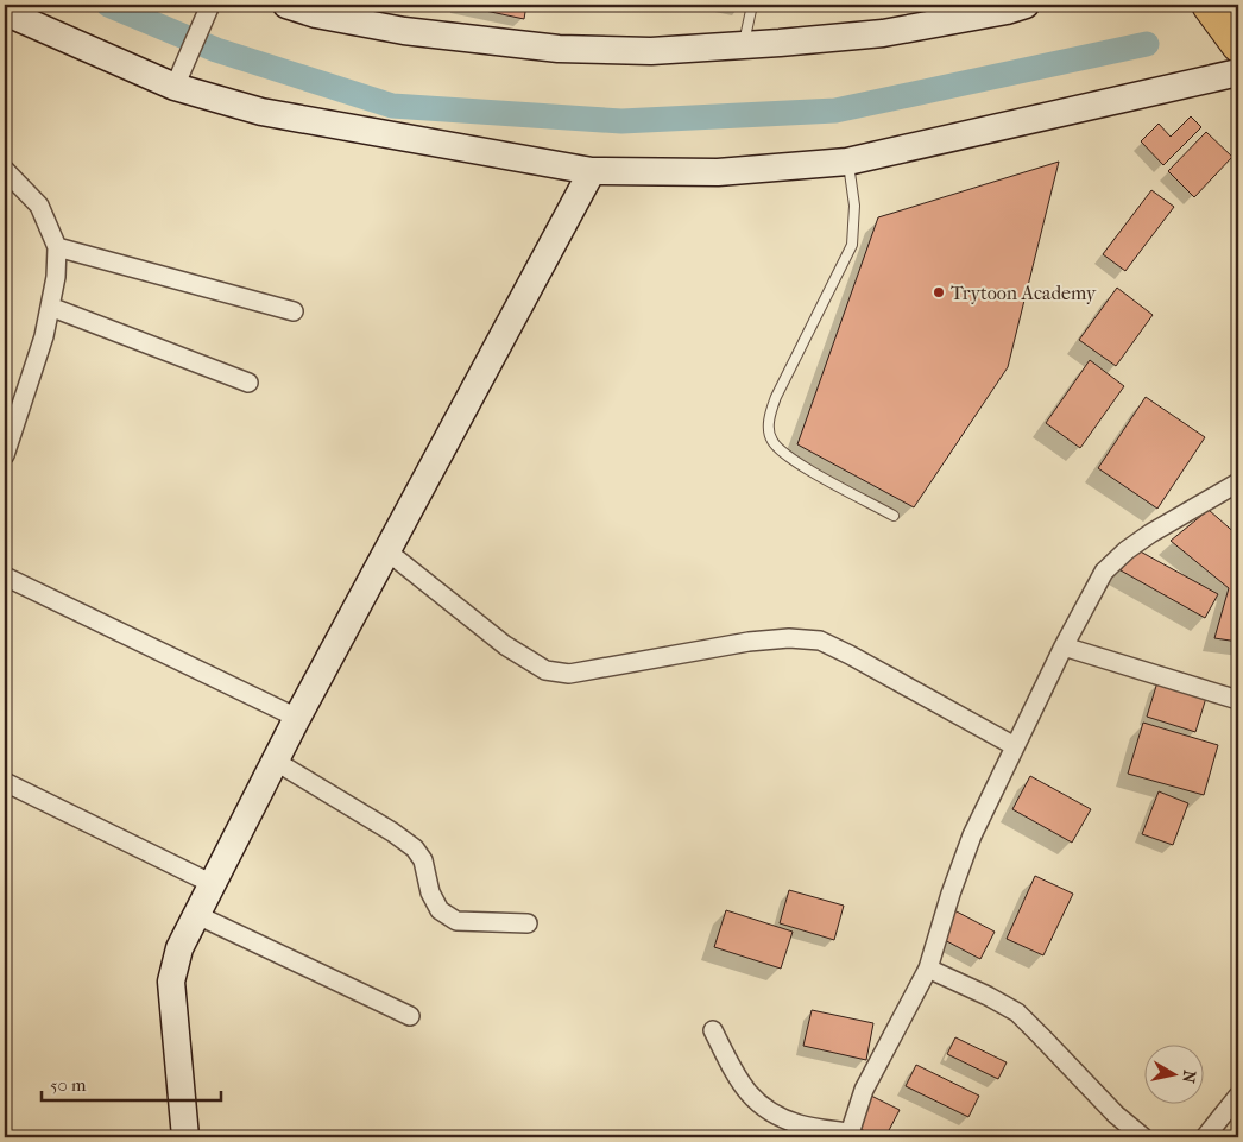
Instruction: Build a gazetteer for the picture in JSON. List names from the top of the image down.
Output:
{
  "places": ["Trytoon Academy"],
  "scale_bar": "50 m",
  "north": "right"
}
